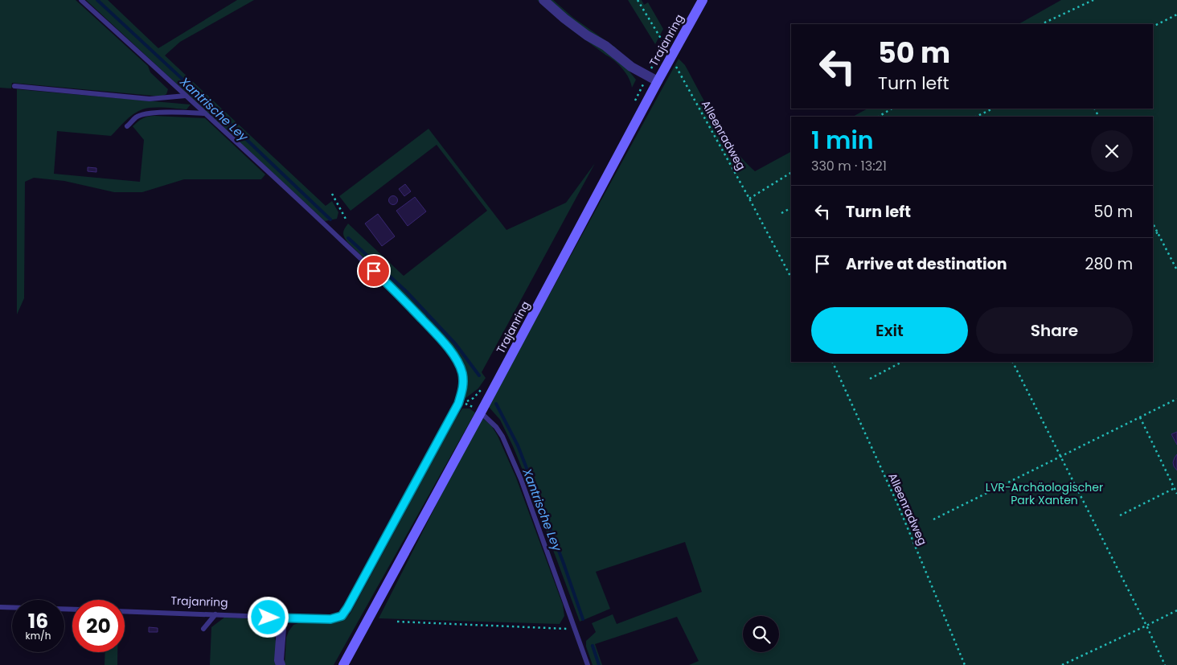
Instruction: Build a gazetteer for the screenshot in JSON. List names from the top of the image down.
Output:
{
  "streets": {
    "main road": ["Trajanring"],
    "path": ["Alleenradweg"]
  },
  "crossings": [
    ["Trajanring", "Alleenradweg"]
  ],
  "water": ["Xantrische Ley"],
  "parks": ["LVR-Archäologischer Park Xanten"],
  "page": {
    "turn": ["50 m", "Turn left"],
    "heading": ["1 min", "330 m · 13:21"],
    "list": [
      {
        "name": "Turn left",
        "value": "50 m"
      },
      {
        "name": "Arrive at destination",
        "value": "280 m"
      }
    ],
    "buttons": ["Exit", "Share"],
    "speed": "16 km/h",
    "limit": "20"
  }
}
